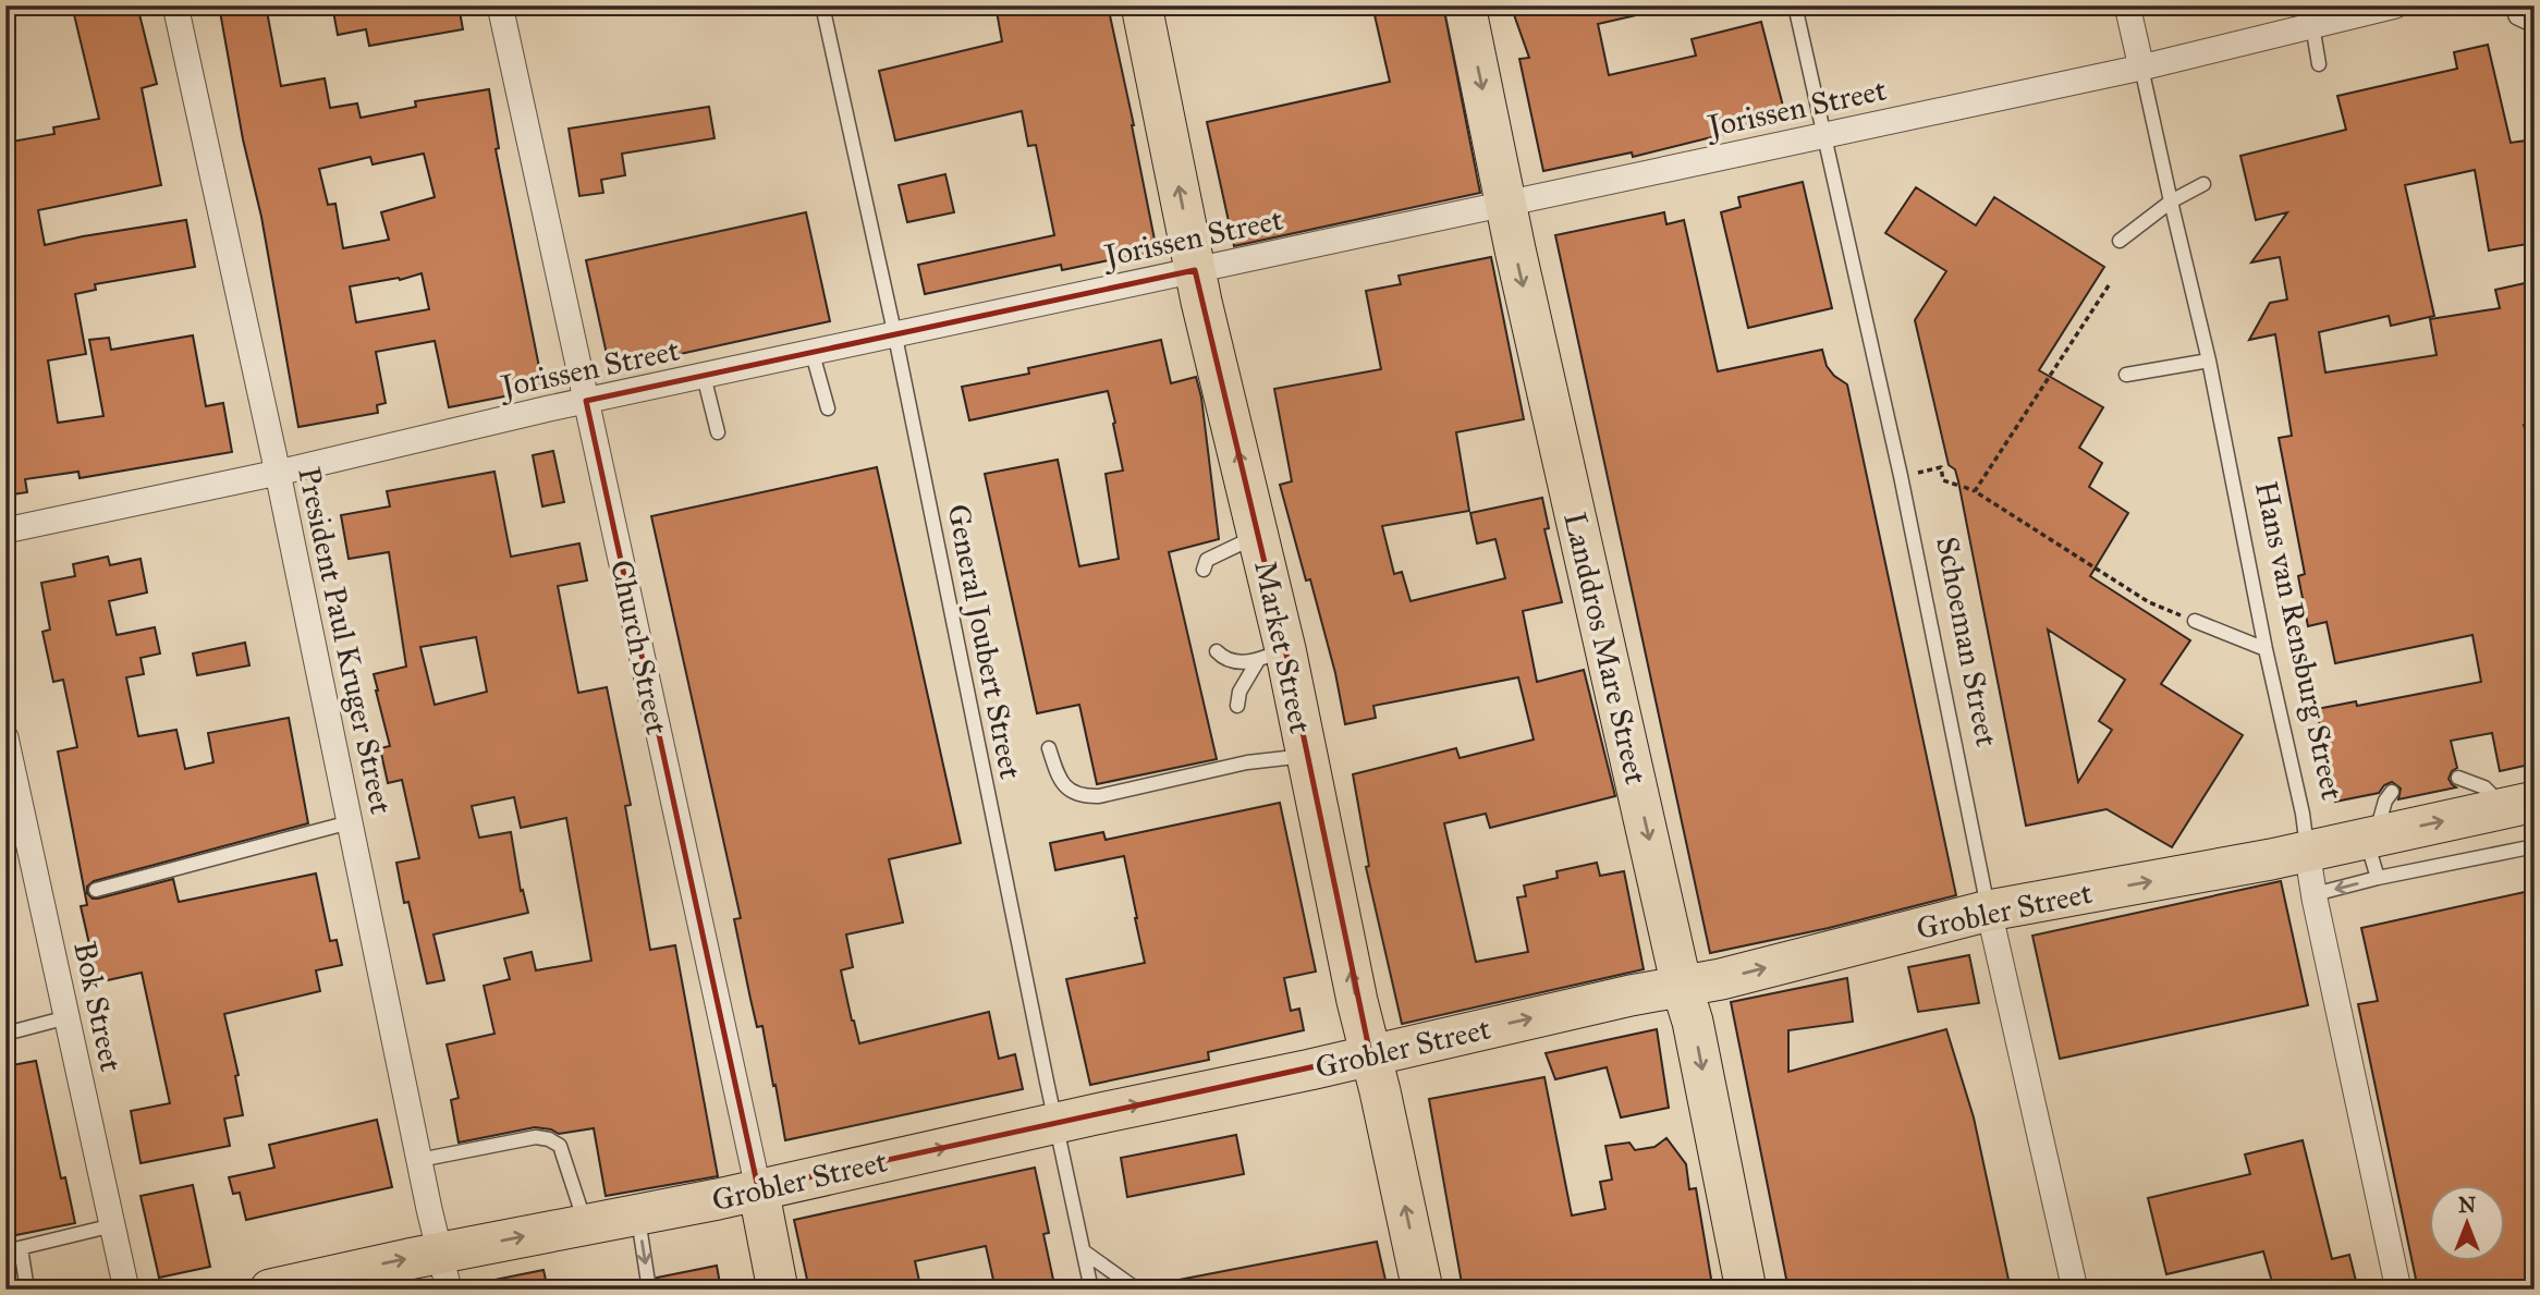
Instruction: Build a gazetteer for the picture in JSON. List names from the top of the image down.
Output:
{
  "streets": {
    "main road": [
      "Church Street",
      "Market Street",
      "Landdros Mare Street",
      "Grobler Street"
    ],
    "street": [
      "Jorissen Street",
      "President Paul Kruger Street",
      "Hans van Rensburg Street",
      "Schoeman Street",
      "Bok Street"
    ],
    "lane": ["General Joubert Street"]
  },
  "crossings": [
    ["Jorissen Street", "President Paul Kruger Street"],
    ["Jorissen Street", "Hans van Rensburg Street"],
    ["Jorissen Street", "General Joubert Street"],
    ["Jorissen Street", "Schoeman Street"],
    ["Jorissen Street", "Church Street"],
    ["Jorissen Street", "Market Street"],
    ["Jorissen Street", "Landdros Mare Street"],
    ["President Paul Kruger Street", "Grobler Street"],
    ["Hans van Rensburg Street", "Grobler Street"],
    ["General Joubert Street", "Grobler Street"],
    ["Schoeman Street", "Grobler Street"],
    ["Church Street", "Grobler Street"],
    ["Market Street", "Grobler Street"],
    ["Landdros Mare Street", "Grobler Street"]
  ],
  "one_way": ["Market Street", "Landdros Mare Street", "Grobler Street"],
  "north": "top"
}
